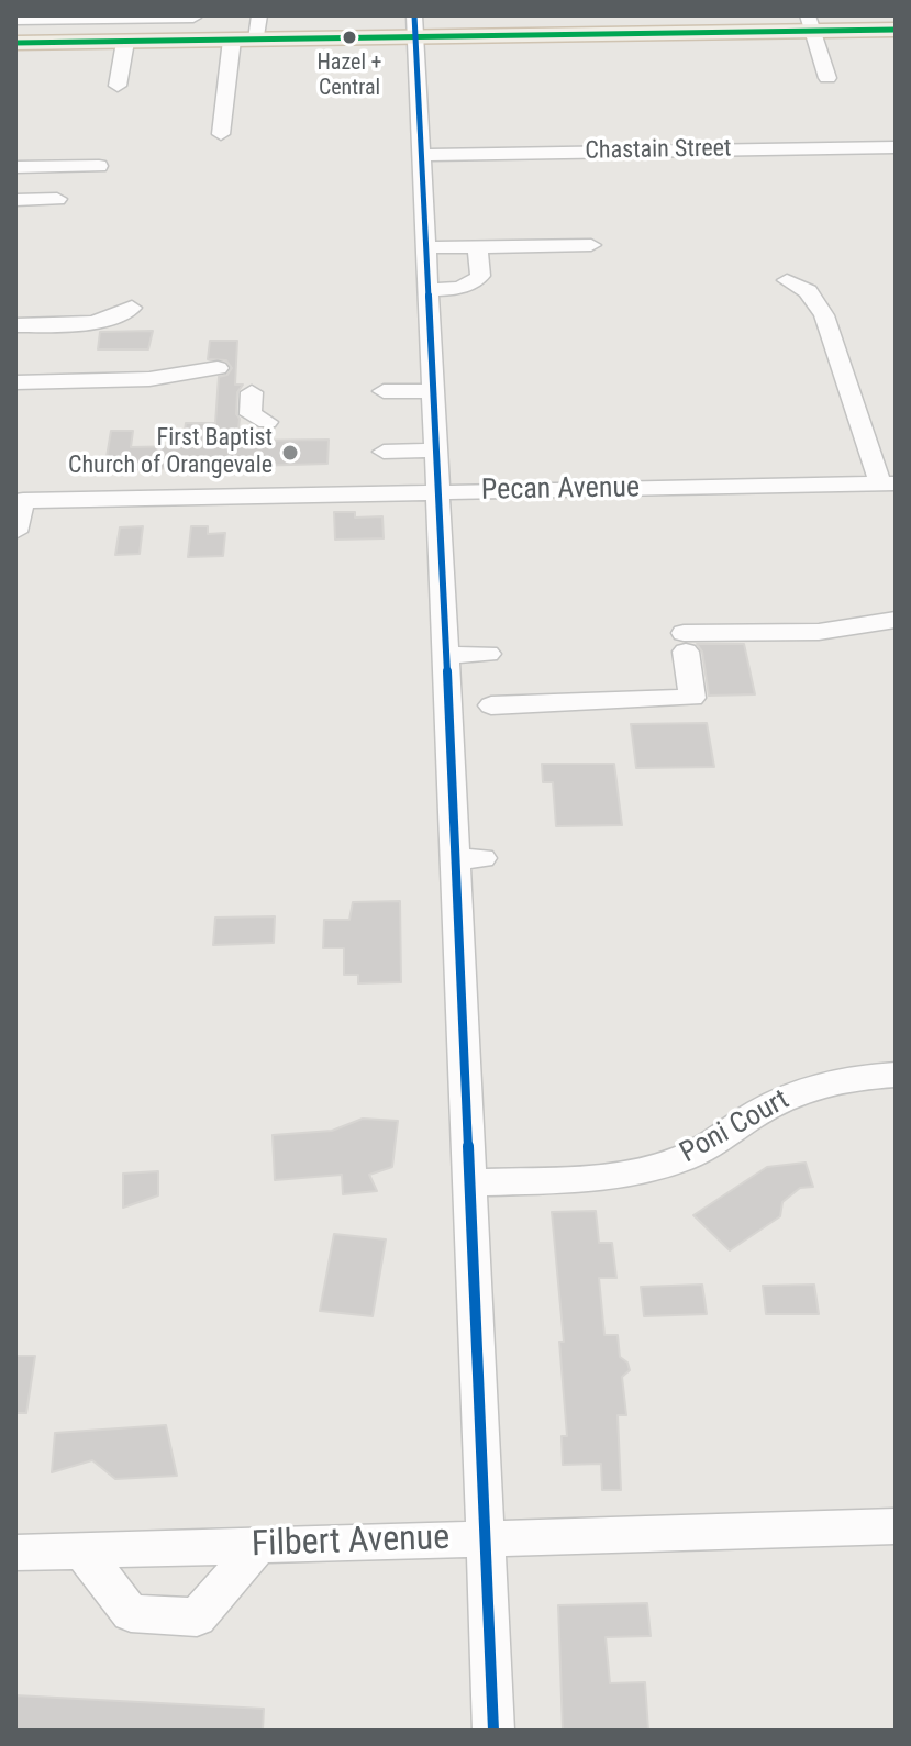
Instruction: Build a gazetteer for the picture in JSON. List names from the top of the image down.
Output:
{
  "streets": {
    "street": [
      "Chastain Street",
      "Pecan Avenue",
      "Poni Court",
      "Filbert Avenue"
    ]
  },
  "places": ["Hazel + Central", "First Baptist Church of Orangevale"]
}
